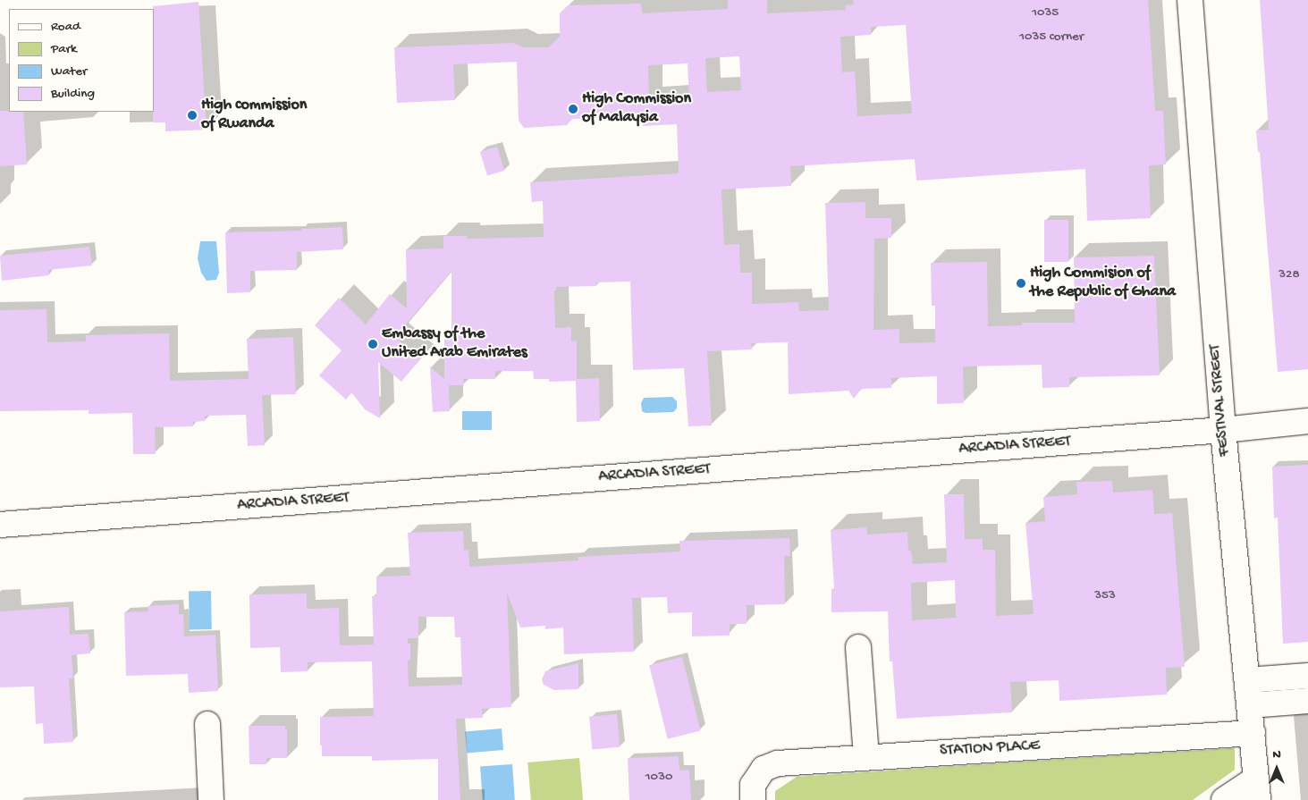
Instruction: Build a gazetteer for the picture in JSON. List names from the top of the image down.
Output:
{
  "streets": {
    "street": ["FESTIVAL STREET", "ARCADIA STREET", "STATION PLACE"]
  },
  "crossings": [
    ["FESTIVAL STREET", "ARCADIA STREET"],
    ["FESTIVAL STREET", "STATION PLACE"]
  ],
  "places": [
    "High Commission of Malaysia",
    "High commission of Rwanda",
    "High Commision of the Republic of Ghana",
    "Embassy of the United Arab Emirates"
  ],
  "house_numbers": [
    "1035",
    "1035 corner",
    "328",
    "353",
    "1030"
  ],
  "legend": [
    "Road",
    "Park",
    "Water",
    "Building"
  ],
  "north": "top"
}
